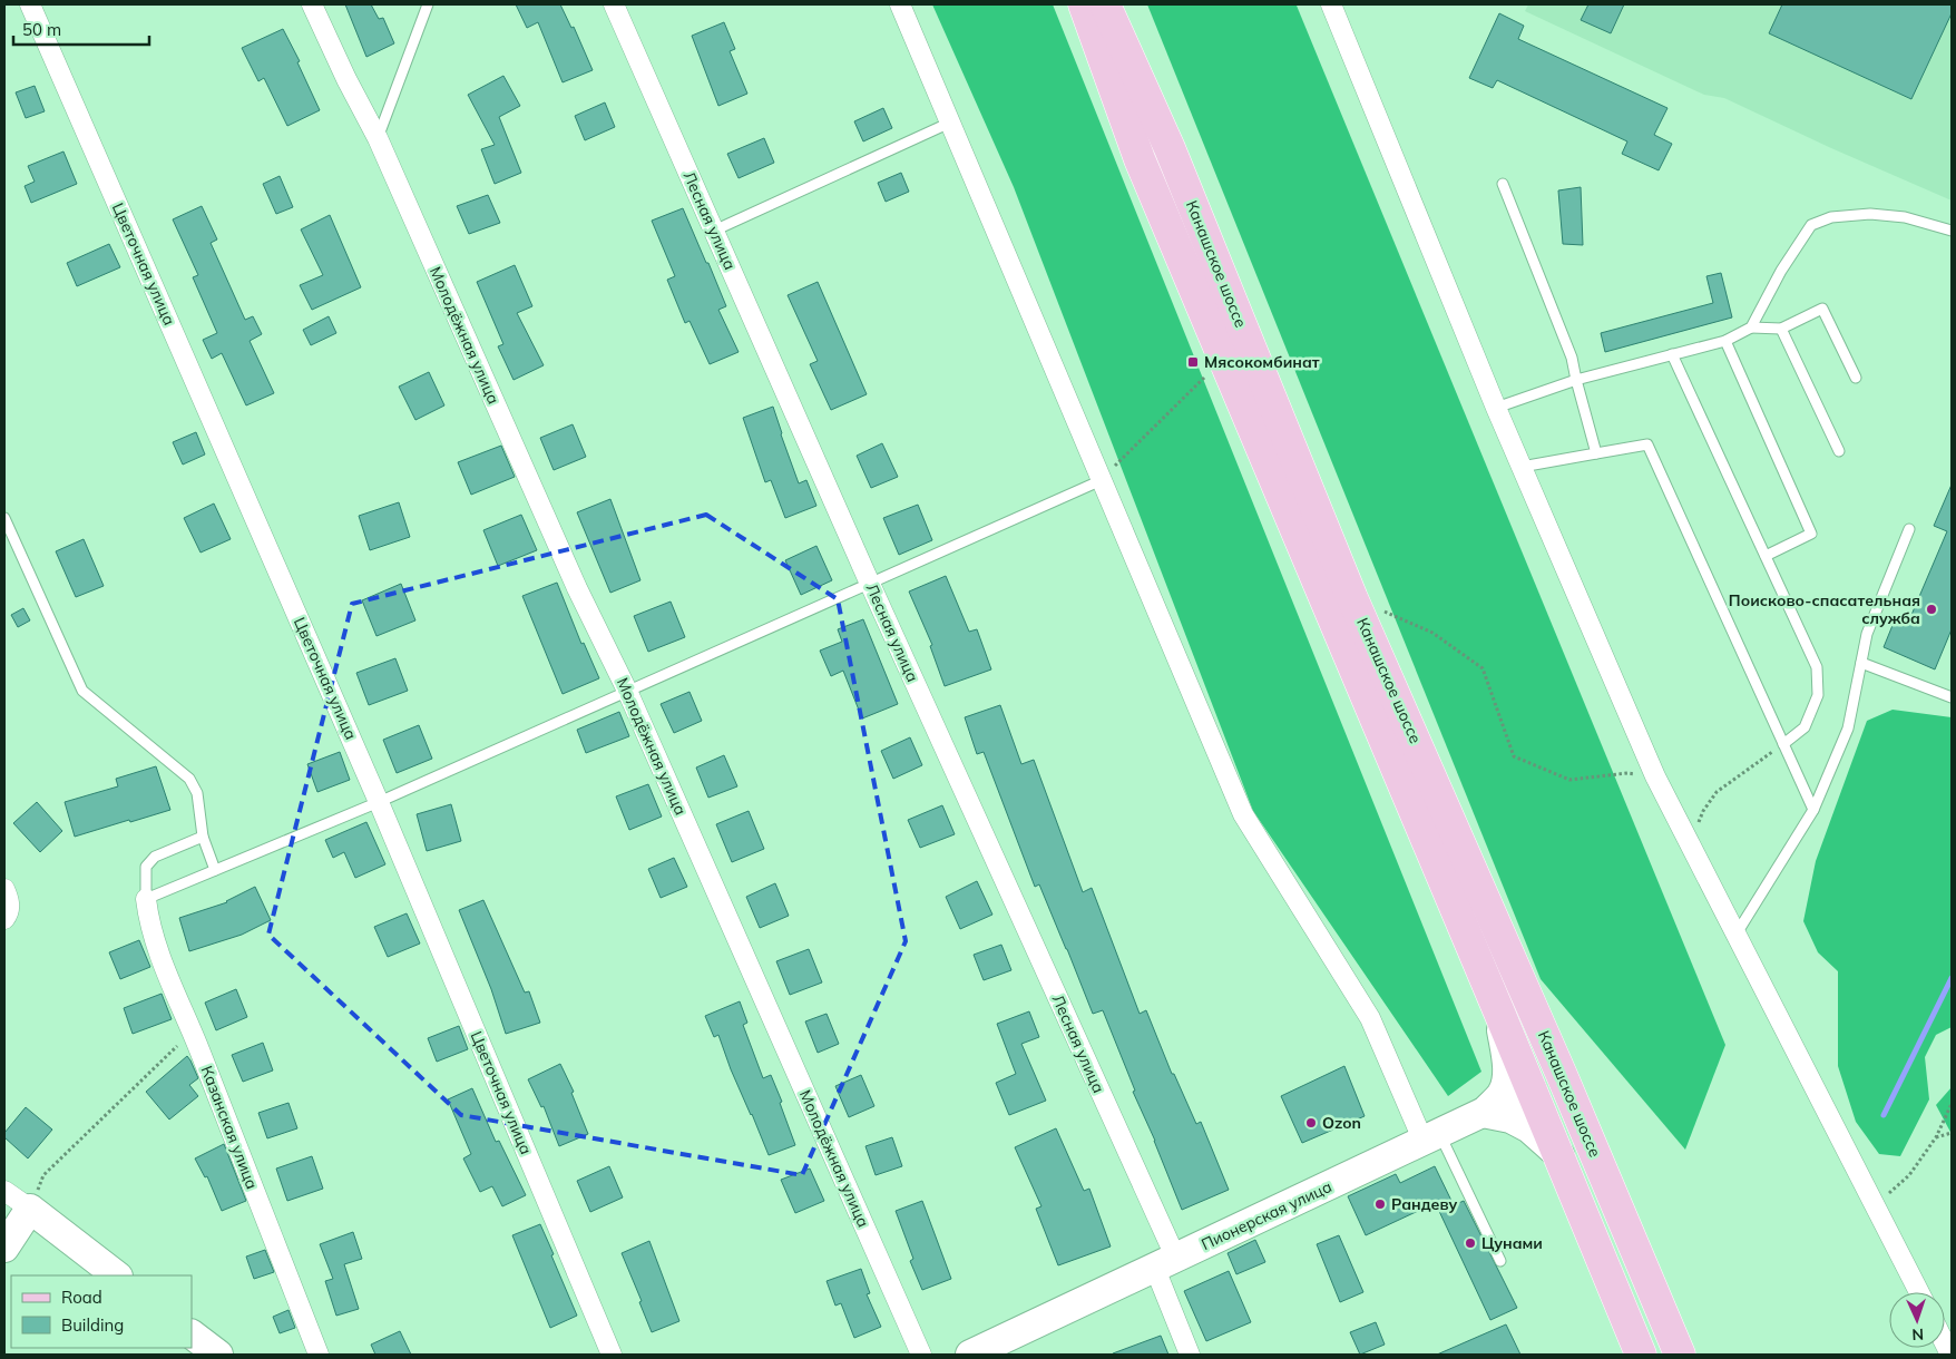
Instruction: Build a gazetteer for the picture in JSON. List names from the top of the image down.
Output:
{
  "streets": {
    "main road": ["Канашское шоссе", "Пионерская улица"],
    "street": [
      "Лесная улица",
      "Цветочная улица",
      "Молодёжная улица",
      "Казанская улица"
    ]
  },
  "crossings": [
    ["Лесная улица", "Пионерская улица"],
    ["Канашское шоссе", "Пионерская улица"]
  ],
  "places": {
    "transit": ["Мясокомбинат"],
    "other": [
      "Поисково-спасательная служба",
      "Ozon",
      "Рандеву",
      "Цунами"
    ]
  },
  "legend": ["Road", "Building"],
  "scale_bar": "50 m",
  "north": "bottom"
}
